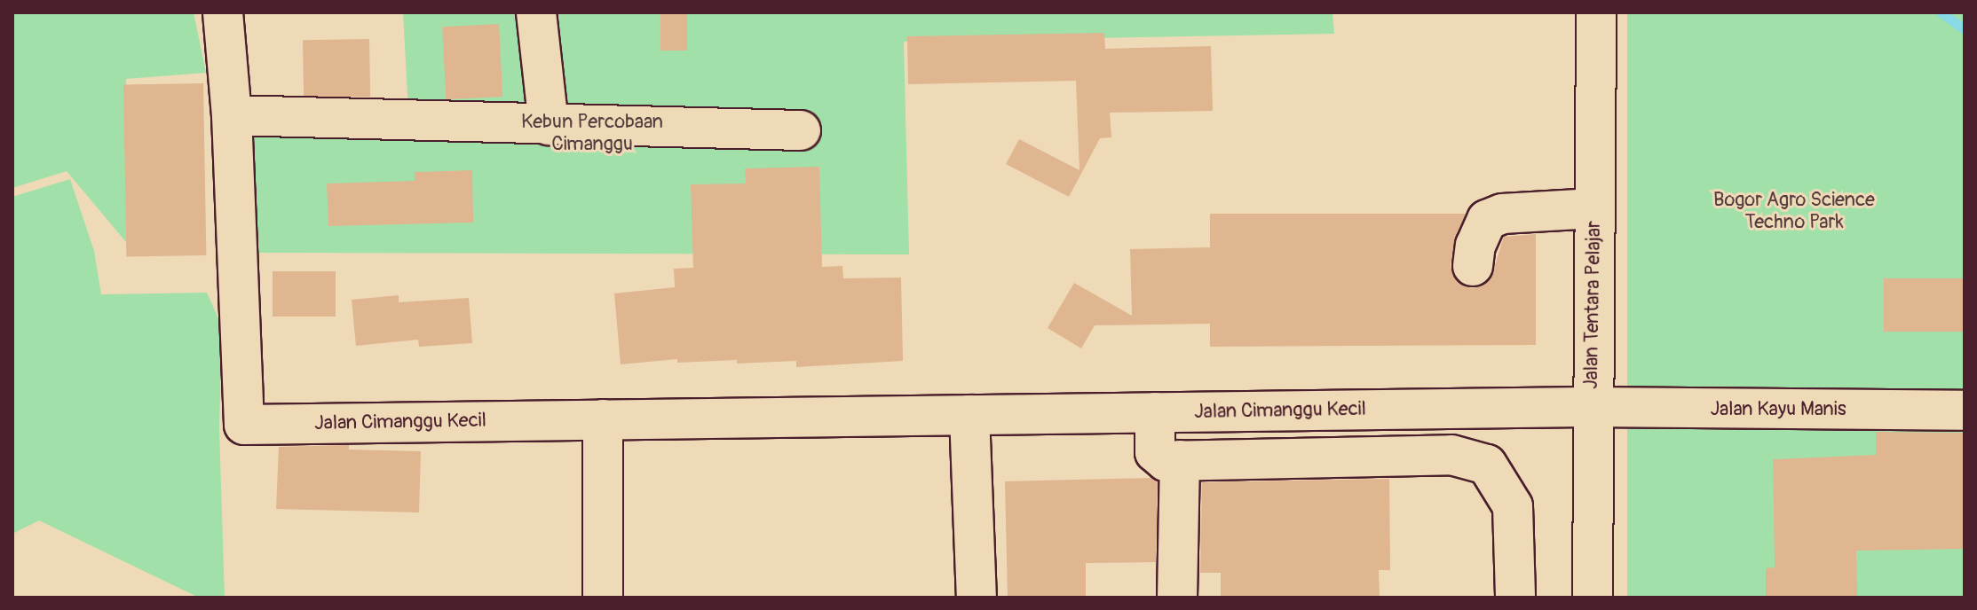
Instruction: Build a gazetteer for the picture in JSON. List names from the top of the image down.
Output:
{
  "streets": {
    "street": ["Jalan Tentara Pelajar", "Jalan Kayu Manis", "Jalan Cimanggu Kecil"]
  },
  "crossings": [
    ["Jalan Tentara Pelajar", "Jalan Kayu Manis"],
    ["Jalan Tentara Pelajar", "Jalan Cimanggu Kecil"],
    ["Jalan Kayu Manis", "Jalan Cimanggu Kecil"]
  ],
  "parks": ["Kebun Percobaan Cimanggu", "Bogor Agro Science Techno Park"]
}
